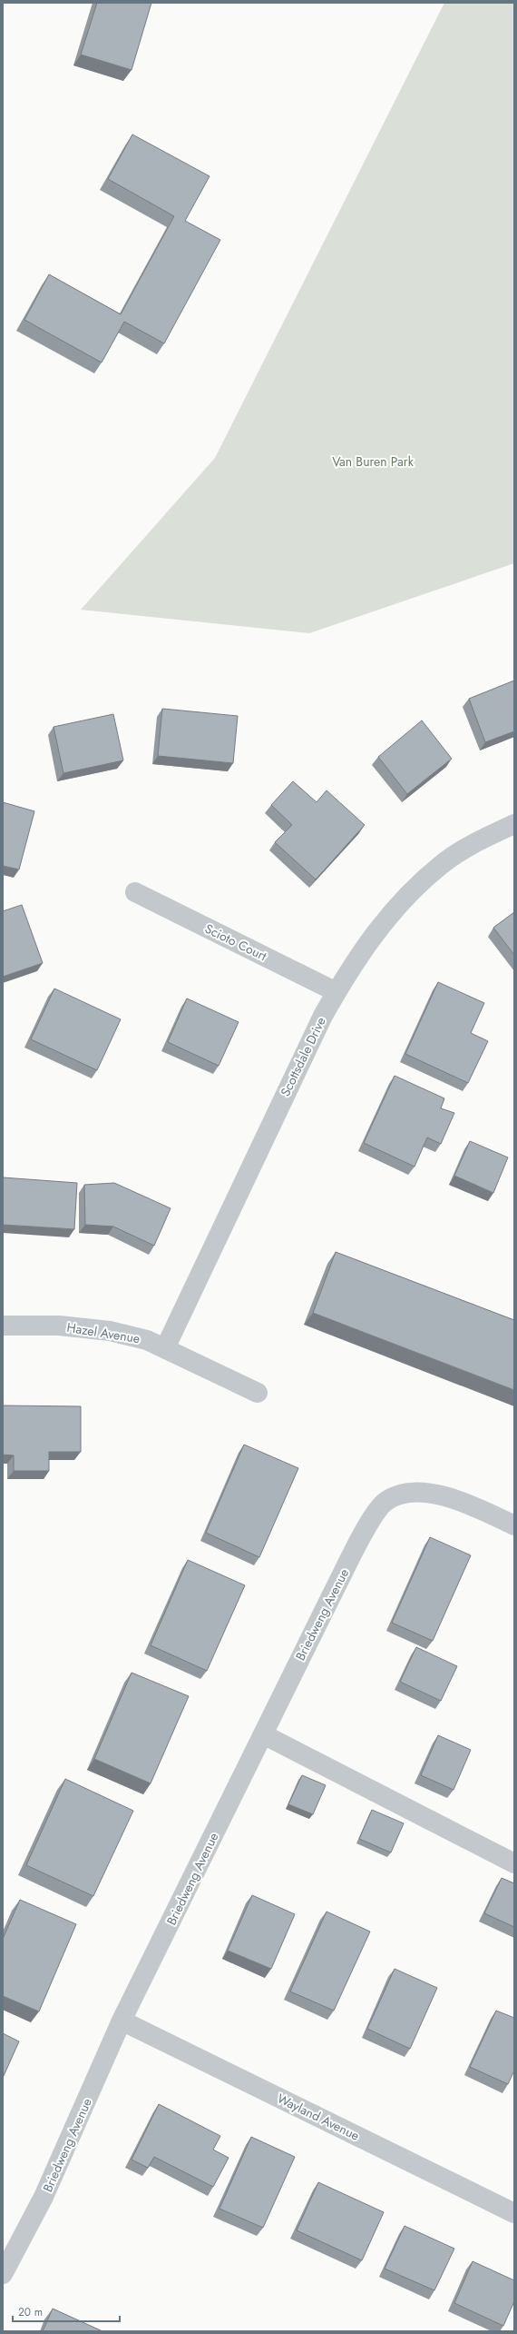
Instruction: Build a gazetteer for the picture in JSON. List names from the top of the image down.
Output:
{
  "streets": {
    "street": [
      "Scioto Court",
      "Scottsdale Drive",
      "Hazel Avenue",
      "Briedweng Avenue",
      "Wayland Avenue"
    ]
  },
  "crossings": [
    ["Scioto Court", "Scottsdale Drive"],
    ["Scottsdale Drive", "Hazel Avenue"],
    ["Briedweng Avenue", "Wayland Avenue"]
  ],
  "parks": ["Van Buren Park"],
  "scale_bar": "20 m"
}
